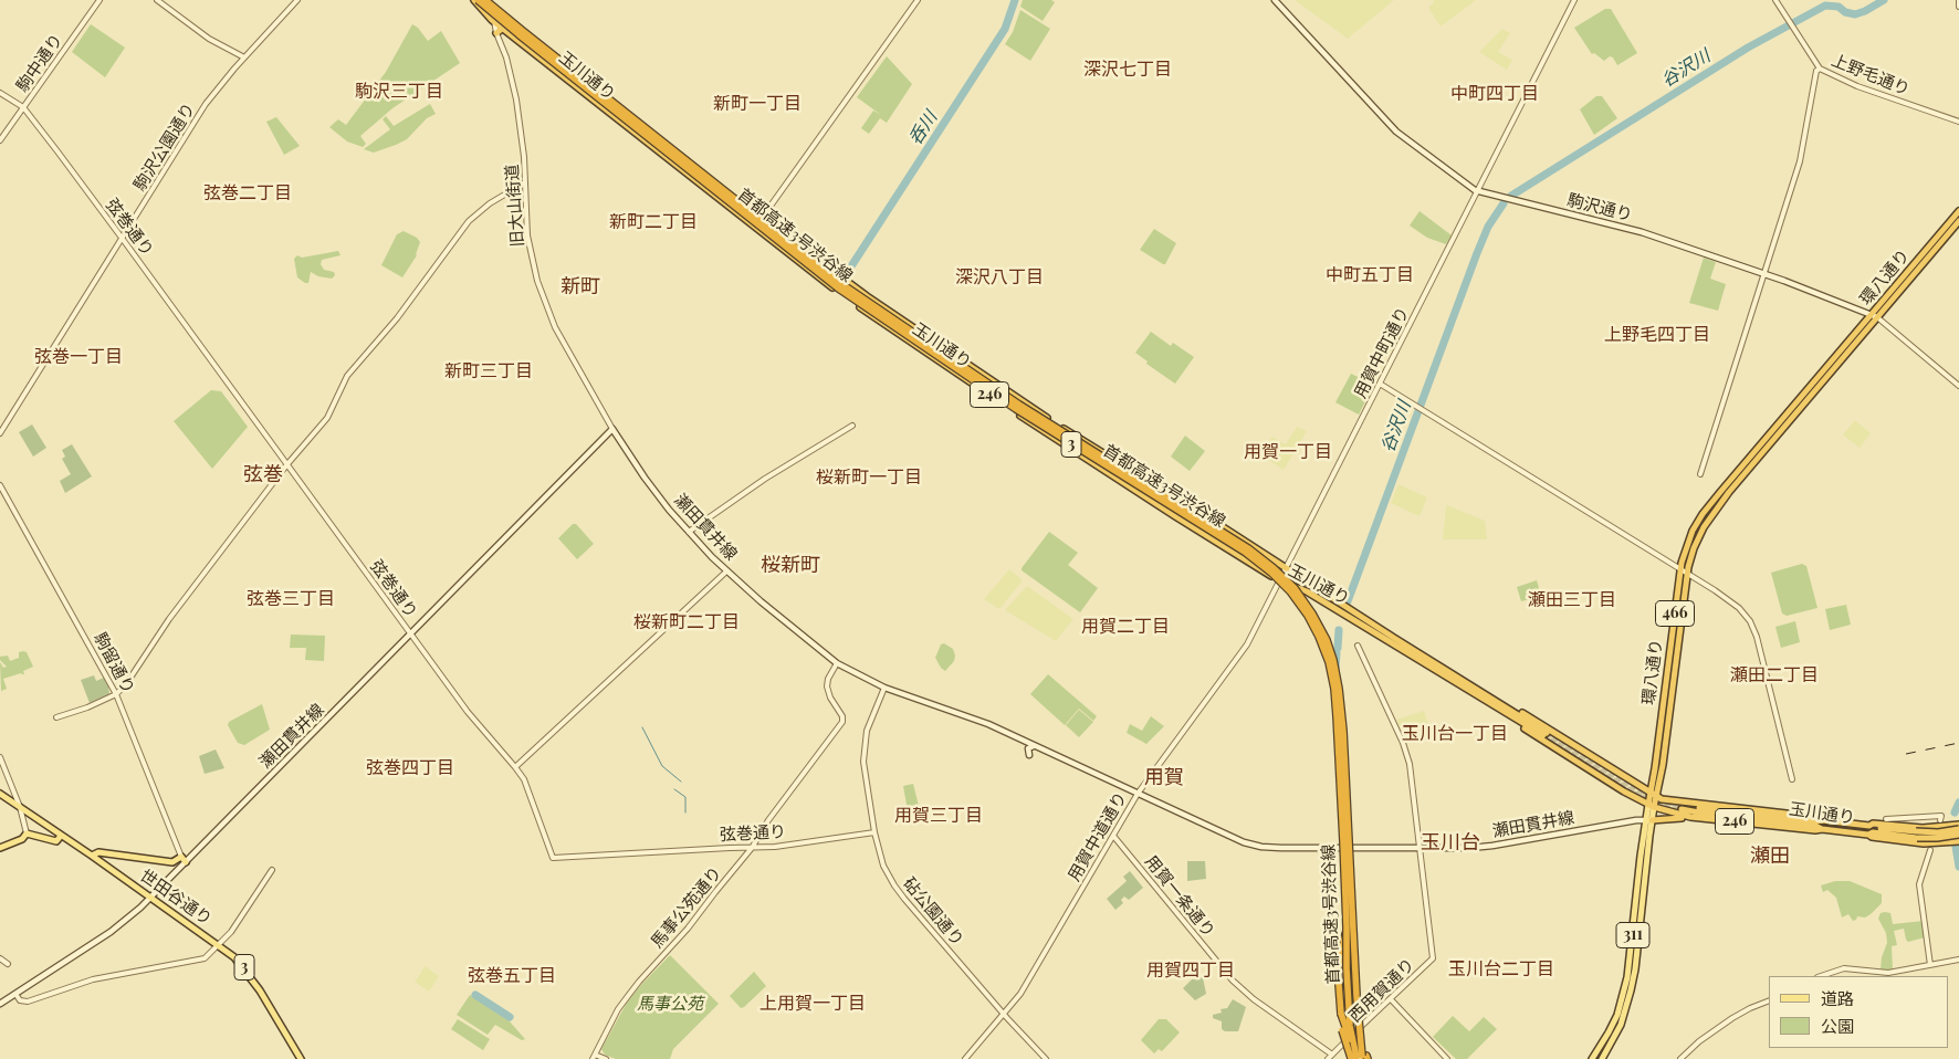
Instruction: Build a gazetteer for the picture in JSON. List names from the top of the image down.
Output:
{
  "streets": {
    "highway": [
      "玉川通り",
      "首都高速3号渋谷線",
      "環八通り",
      "246",
      "3",
      "466"
    ],
    "main road": [
      "駒沢通り",
      "瀬田貫井線",
      "駒留通り",
      "世田谷通り",
      "311"
    ],
    "street": [
      "駒中通り",
      "上野毛通り",
      "駒沢公園通り",
      "旧大山街道",
      "弦巻通り",
      "用賀中町通り",
      "用賀中道通り",
      "用賀一条通り",
      "馬事公苑通り",
      "砧公園通り",
      "西用賀通り"
    ]
  },
  "crossings": [
    ["駒中通り", "弦巻通り"],
    ["玉川通り", "旧大山街道"],
    ["玉川通り", "首都高速3号渋谷線"],
    ["玉川通り", "用賀中町通り"],
    ["玉川通り", "246"],
    ["玉川通り", "用賀中道通り"],
    ["駒沢公園通り", "弦巻通り"],
    ["旧大山街道", "首都高速3号渋谷線"],
    ["旧大山街道", "瀬田貫井線"],
    ["駒沢通り", "環八通り"],
    ["駒沢通り", "用賀中町通り"],
    ["弦巻通り", "瀬田貫井線"],
    ["弦巻通り", "馬事公苑通り"],
    ["弦巻通り", "砧公園通り"],
    ["環八通り", "246"],
    ["環八通り", "瀬田貫井線"],
    ["用賀中町通り", "用賀中道通り"],
    ["瀬田貫井線", "駒留通り"],
    ["瀬田貫井線", "用賀中道通り"],
    ["瀬田貫井線", "世田谷通り"],
    ["瀬田貫井線", "馬事公苑通り"],
    ["瀬田貫井線", "砧公園通り"],
    ["瀬田貫井線", "西用賀通り"],
    ["用賀中道通り", "用賀一条通り"],
    ["用賀中道通り", "砧公園通り"],
    ["用賀一条通り", "西用賀通り"]
  ],
  "districts": [
    "深沢七丁目",
    "駒沢三丁目",
    "中町四丁目",
    "新町一丁目",
    "弦巻二丁目",
    "新町二丁目",
    "中町五丁目",
    "深沢八丁目",
    "新町",
    "上野毛四丁目",
    "弦巻一丁目",
    "新町三丁目",
    "用賀一丁目",
    "弦巻",
    "桜新町一丁目",
    "桜新町",
    "弦巻三丁目",
    "瀬田三丁目",
    "桜新町二丁目",
    "用賀二丁目",
    "瀬田二丁目",
    "玉川台一丁目",
    "弦巻四丁目",
    "用賀",
    "用賀三丁目",
    "玉川台",
    "瀬田",
    "玉川台二丁目",
    "用賀四丁目",
    "弦巻五丁目",
    "上用賀一丁目"
  ],
  "water": ["谷沢川", "呑川"],
  "parks": ["馬事公苑"],
  "legend": ["道路", "公園"]
}
